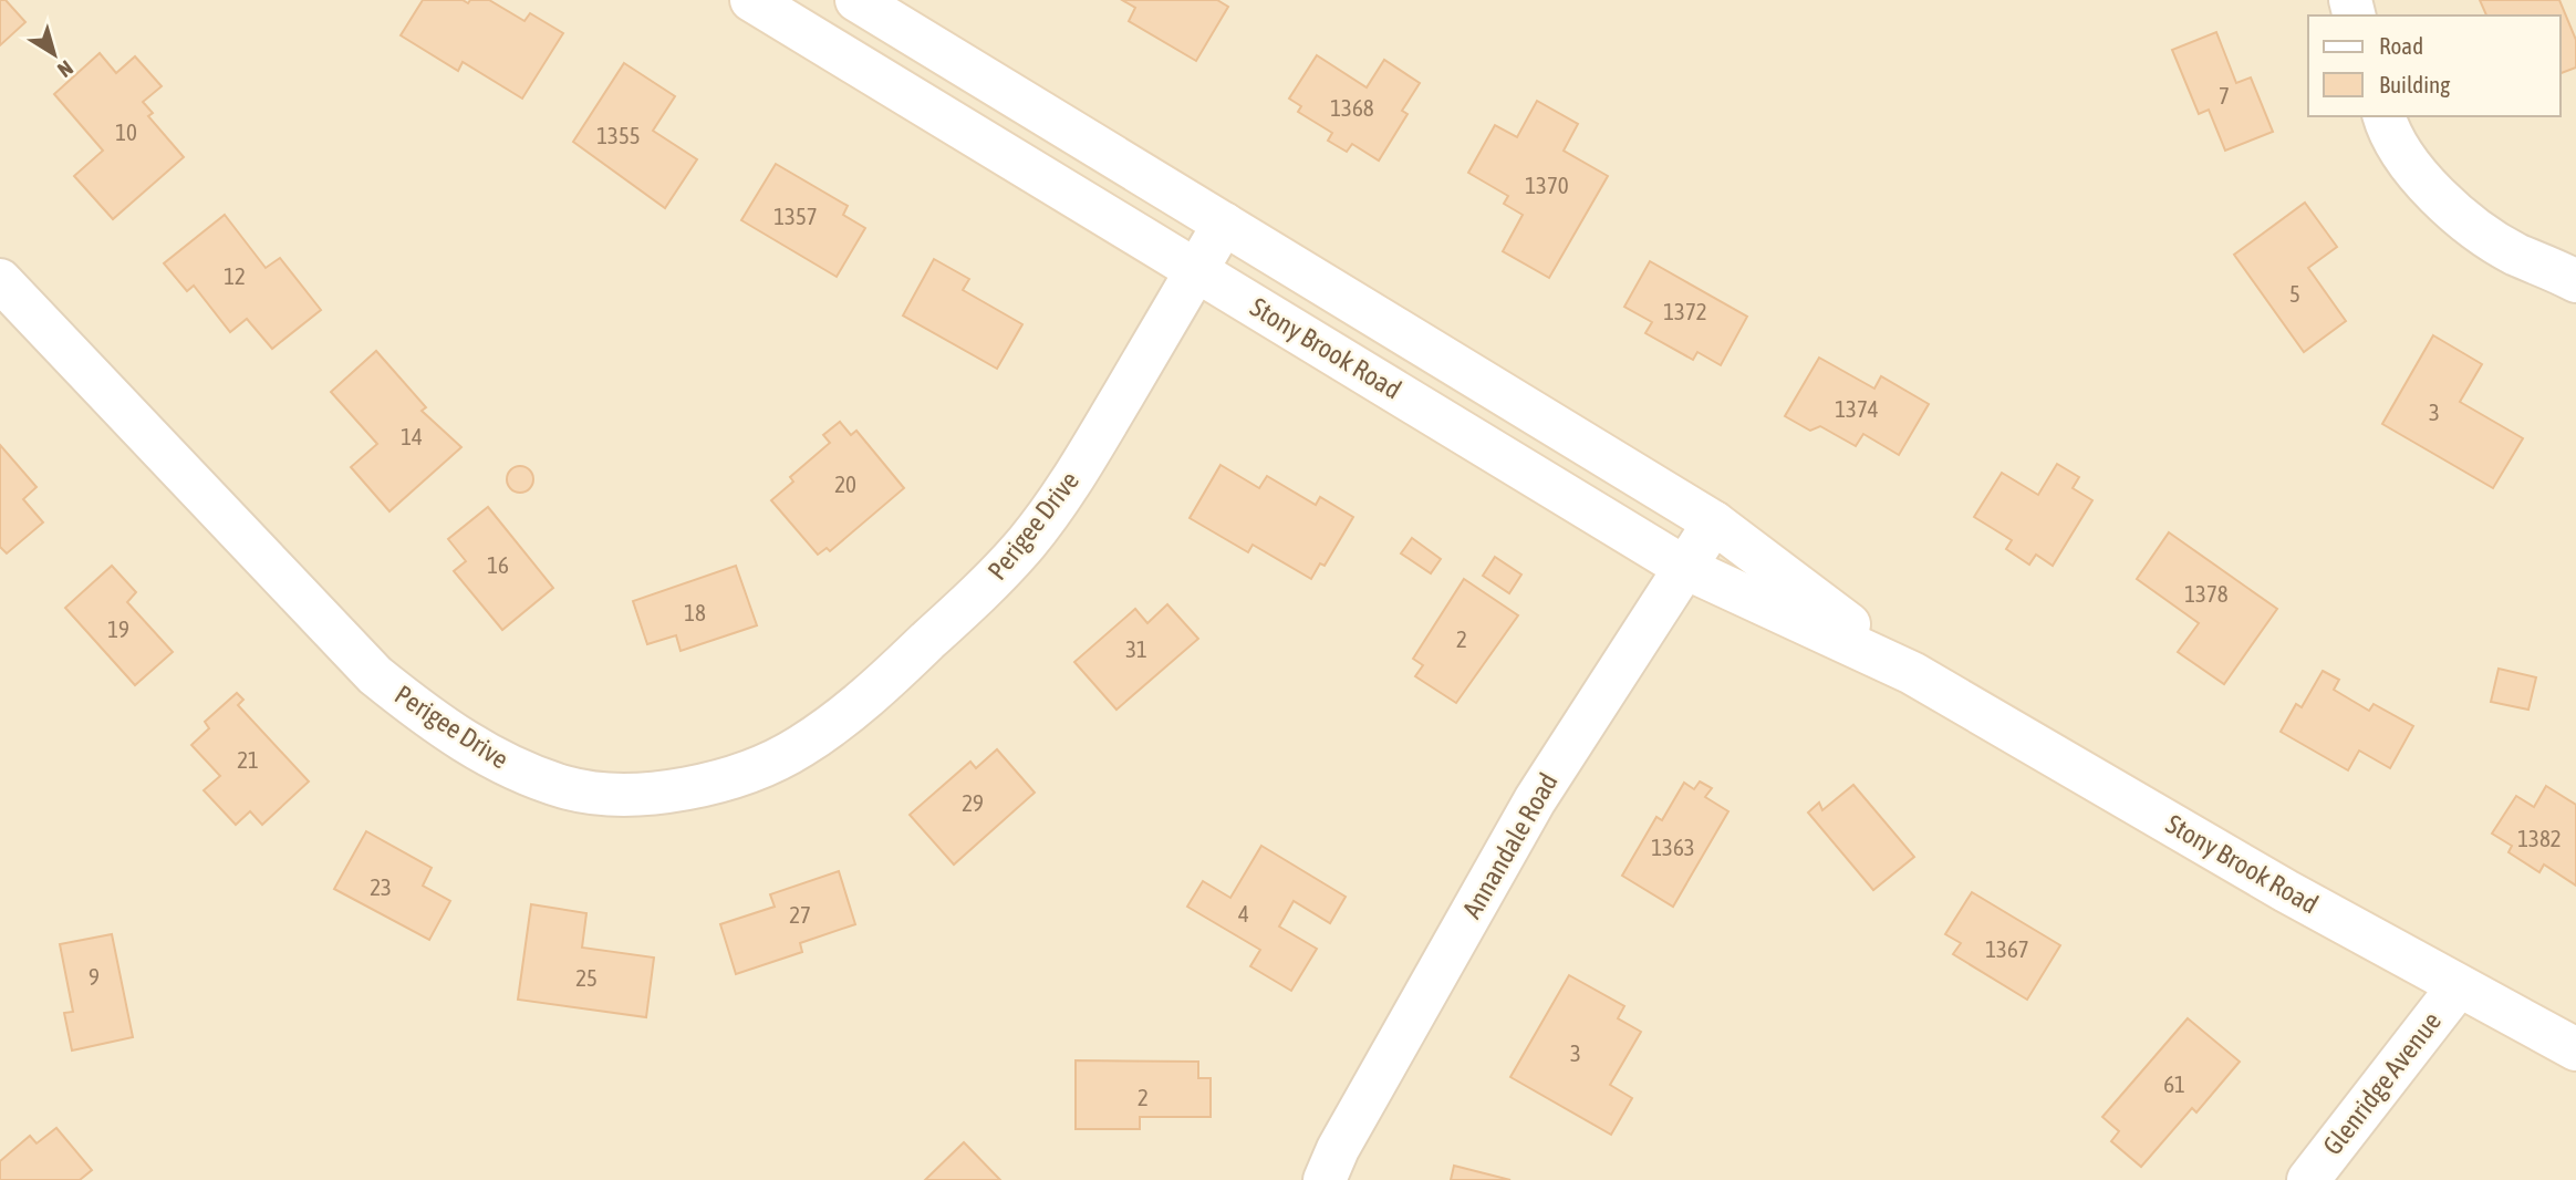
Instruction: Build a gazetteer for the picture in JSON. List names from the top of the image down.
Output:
{
  "streets": {
    "main road": [
      "Stony Brook Road",
      "Perigee Drive",
      "Annandale Road",
      "Glenridge Avenue"
    ]
  },
  "crossings": [
    ["Stony Brook Road", "Perigee Drive"],
    ["Stony Brook Road", "Annandale Road"],
    ["Stony Brook Road", "Glenridge Avenue"]
  ],
  "house_numbers": [
    "7",
    "1368",
    "10",
    "1355",
    "1370",
    "1357",
    "12",
    "5",
    "1372",
    "1374",
    "3",
    "14",
    "20",
    "16",
    "1378",
    "18",
    "19",
    "2",
    "31",
    "21",
    "29",
    "1382",
    "1363",
    "23",
    "4",
    "27",
    "1367",
    "9",
    "25",
    "3",
    "61",
    "2"
  ],
  "legend": ["Road", "Building"],
  "north": "bottom right"
}
